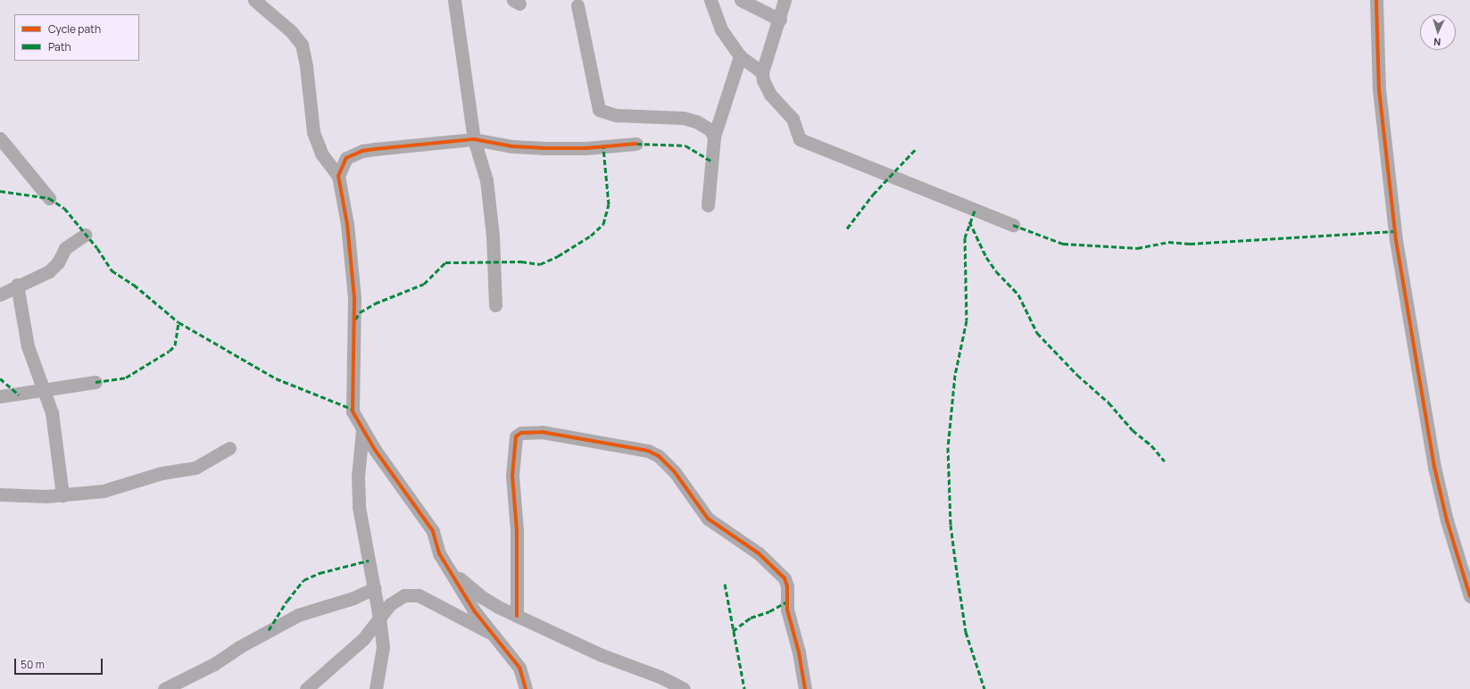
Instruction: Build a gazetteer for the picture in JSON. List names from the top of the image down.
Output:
{
  "legend": ["Cycle path", "Path"],
  "scale_bar": "50 m",
  "north": "bottom"
}
